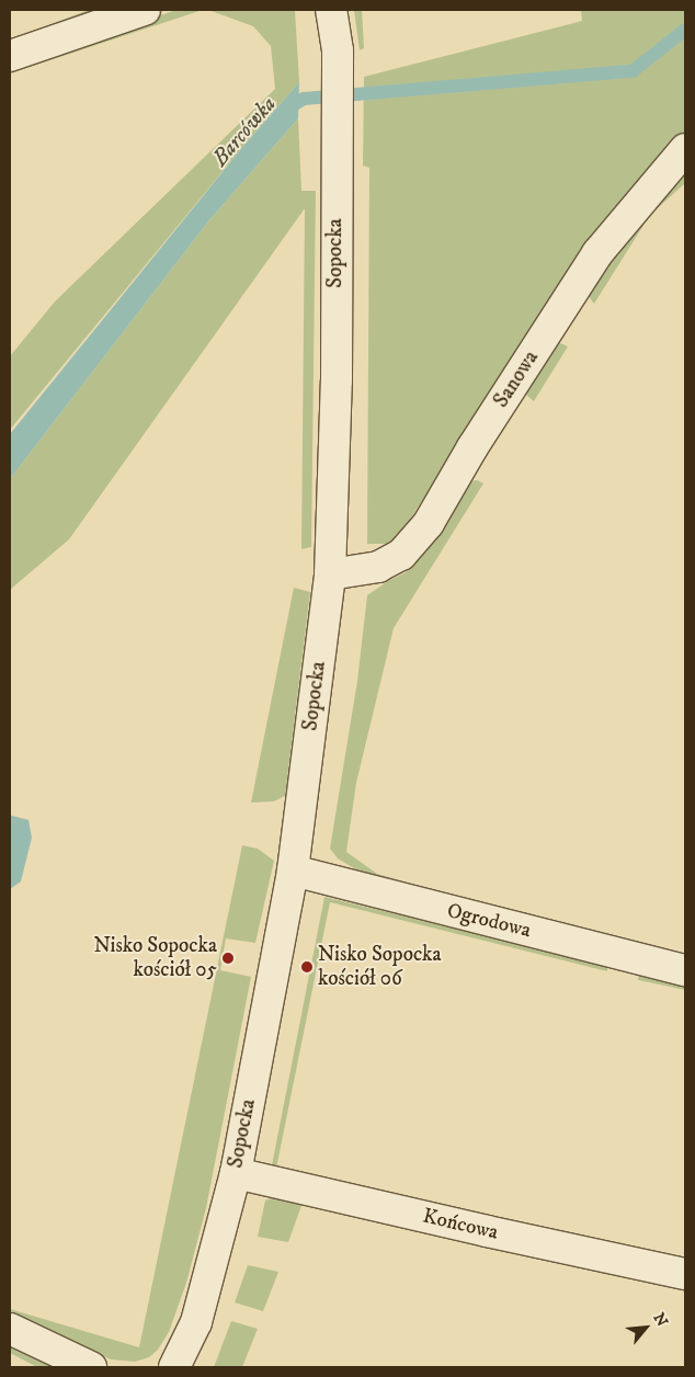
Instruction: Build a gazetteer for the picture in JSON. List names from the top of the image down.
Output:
{
  "streets": {
    "street": [
      "Sopocka",
      "Sanowa",
      "Ogrodowa",
      "Końcowa"
    ]
  },
  "crossings": [
    ["Sopocka", "Sanowa"],
    ["Sopocka", "Ogrodowa"],
    ["Sopocka", "Końcowa"]
  ],
  "water": ["Barcówka"],
  "places": ["Nisko Sopocka kościół 05", "Nisko Sopocka kościół 06"],
  "north": "top right"
}
